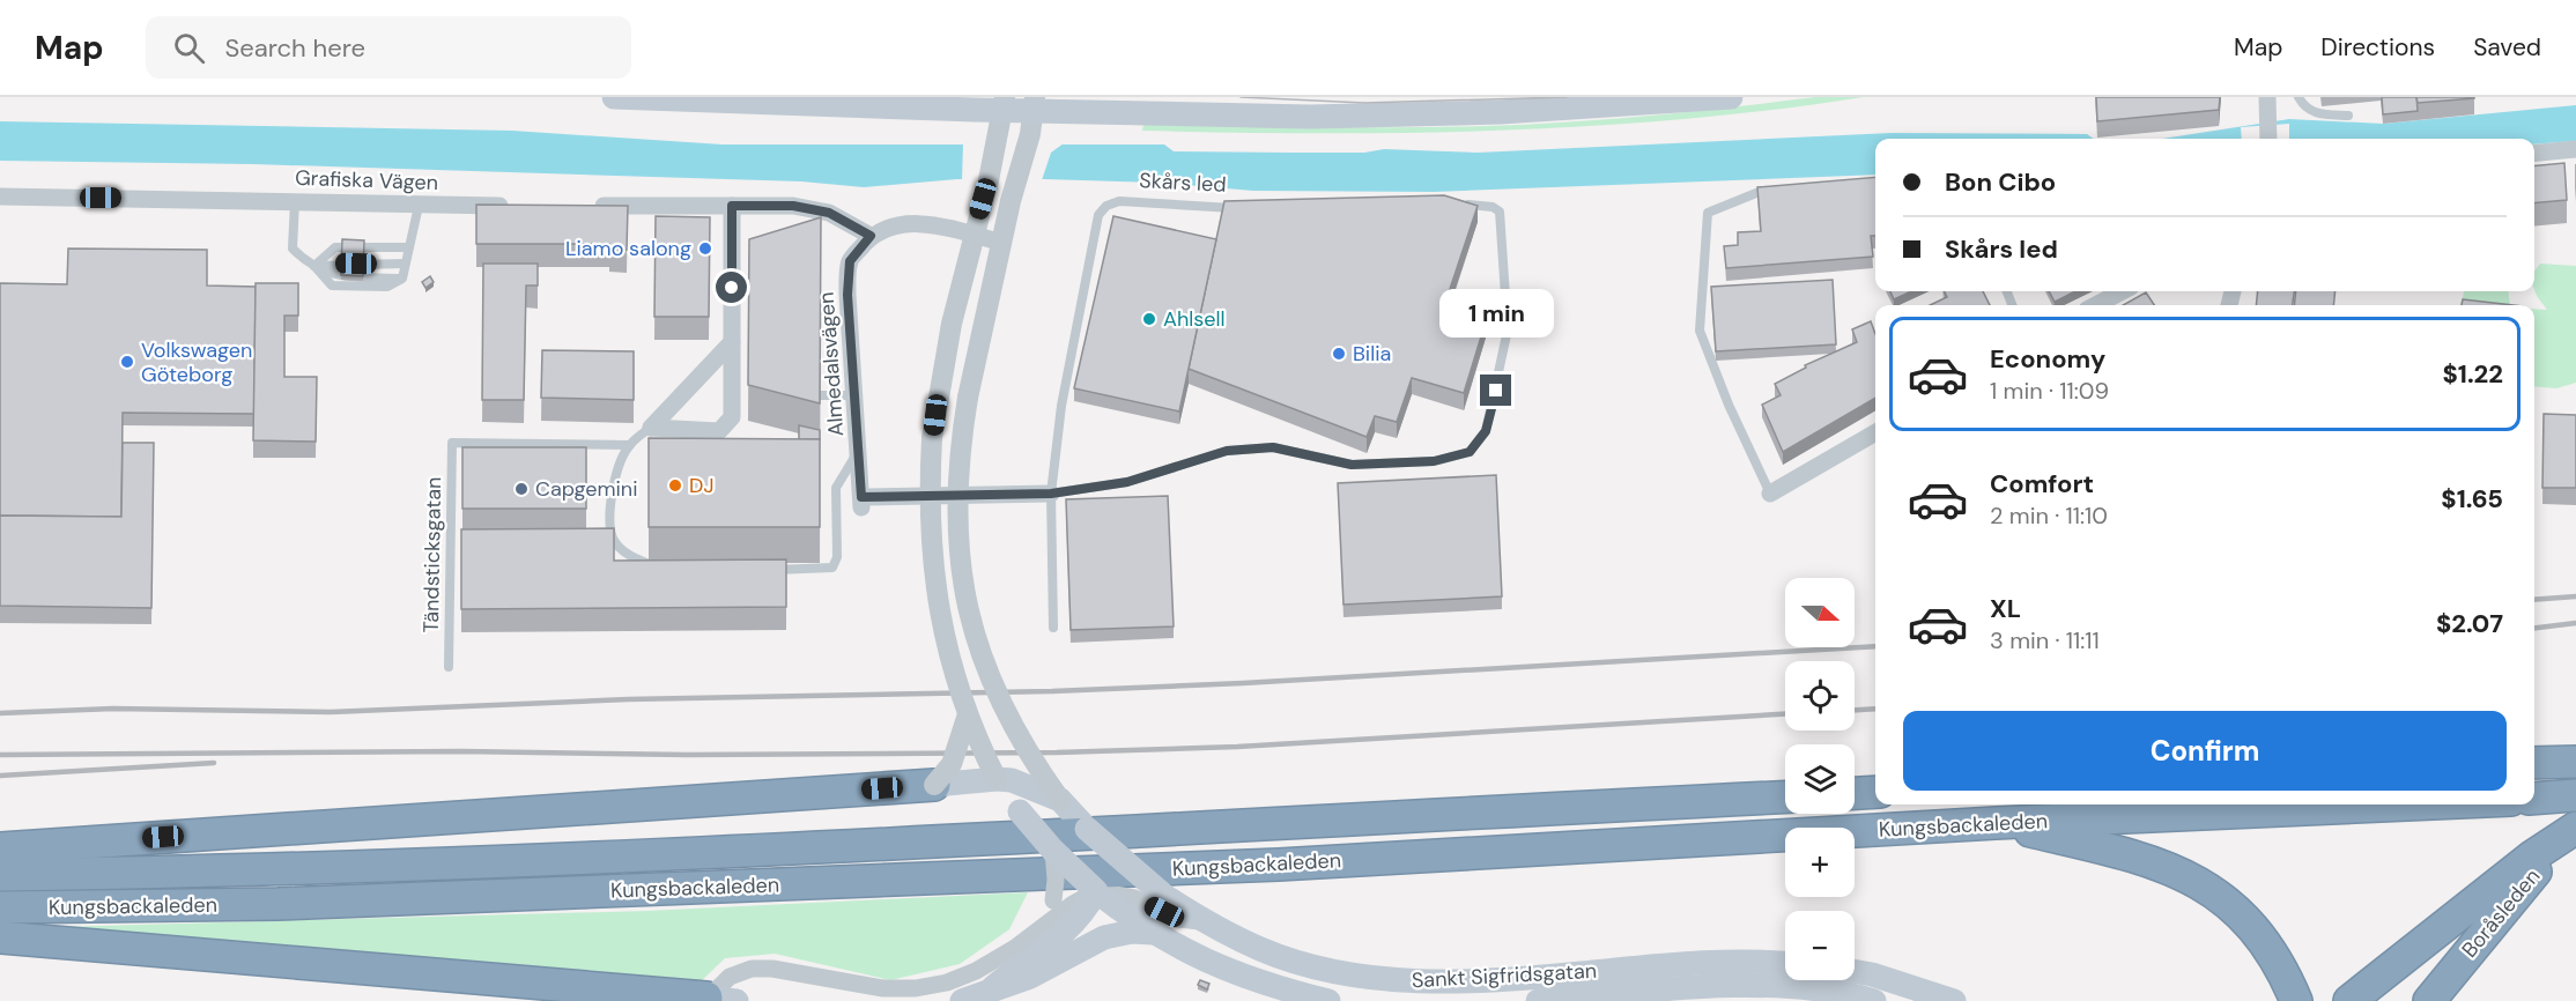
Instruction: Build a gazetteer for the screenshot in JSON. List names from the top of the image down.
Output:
{
  "streets": {
    "highway": ["Kungsbackaleden", "Boråsleden"],
    "main road": ["Sankt Sigfridsgatan"],
    "street": ["Grafiska Vägen", "Almedalsvägen"],
    "lane": ["Skårs led", "Tändsticksgatan"]
  },
  "crossings": [
    ["Skårs led", "Almedalsvägen"]
  ],
  "places": [
    "Liamo salong",
    "Ahlsell",
    "Bilia",
    "Volkswagen Göteborg",
    "DJ",
    "Capgemini"
  ],
  "north": "right",
  "page": {
    "header": "Map",
    "search": "Search here",
    "nav": ["Map", "Directions", "Saved"],
    "banner": ["Bon Cibo", "Skårs led"],
    "bubble": "1 min",
    "list": [
      {
        "name": "Economy",
        "note": "1 min · 11:09",
        "value": "$1.22"
      },
      {
        "name": "Comfort",
        "note": "2 min · 11:10",
        "value": "$1.65"
      },
      {
        "name": "XL",
        "note": "3 min · 11:11",
        "value": "$2.07"
      }
    ],
    "map_buttons": ["+", "−"],
    "buttons": "Confirm"
  }
}
